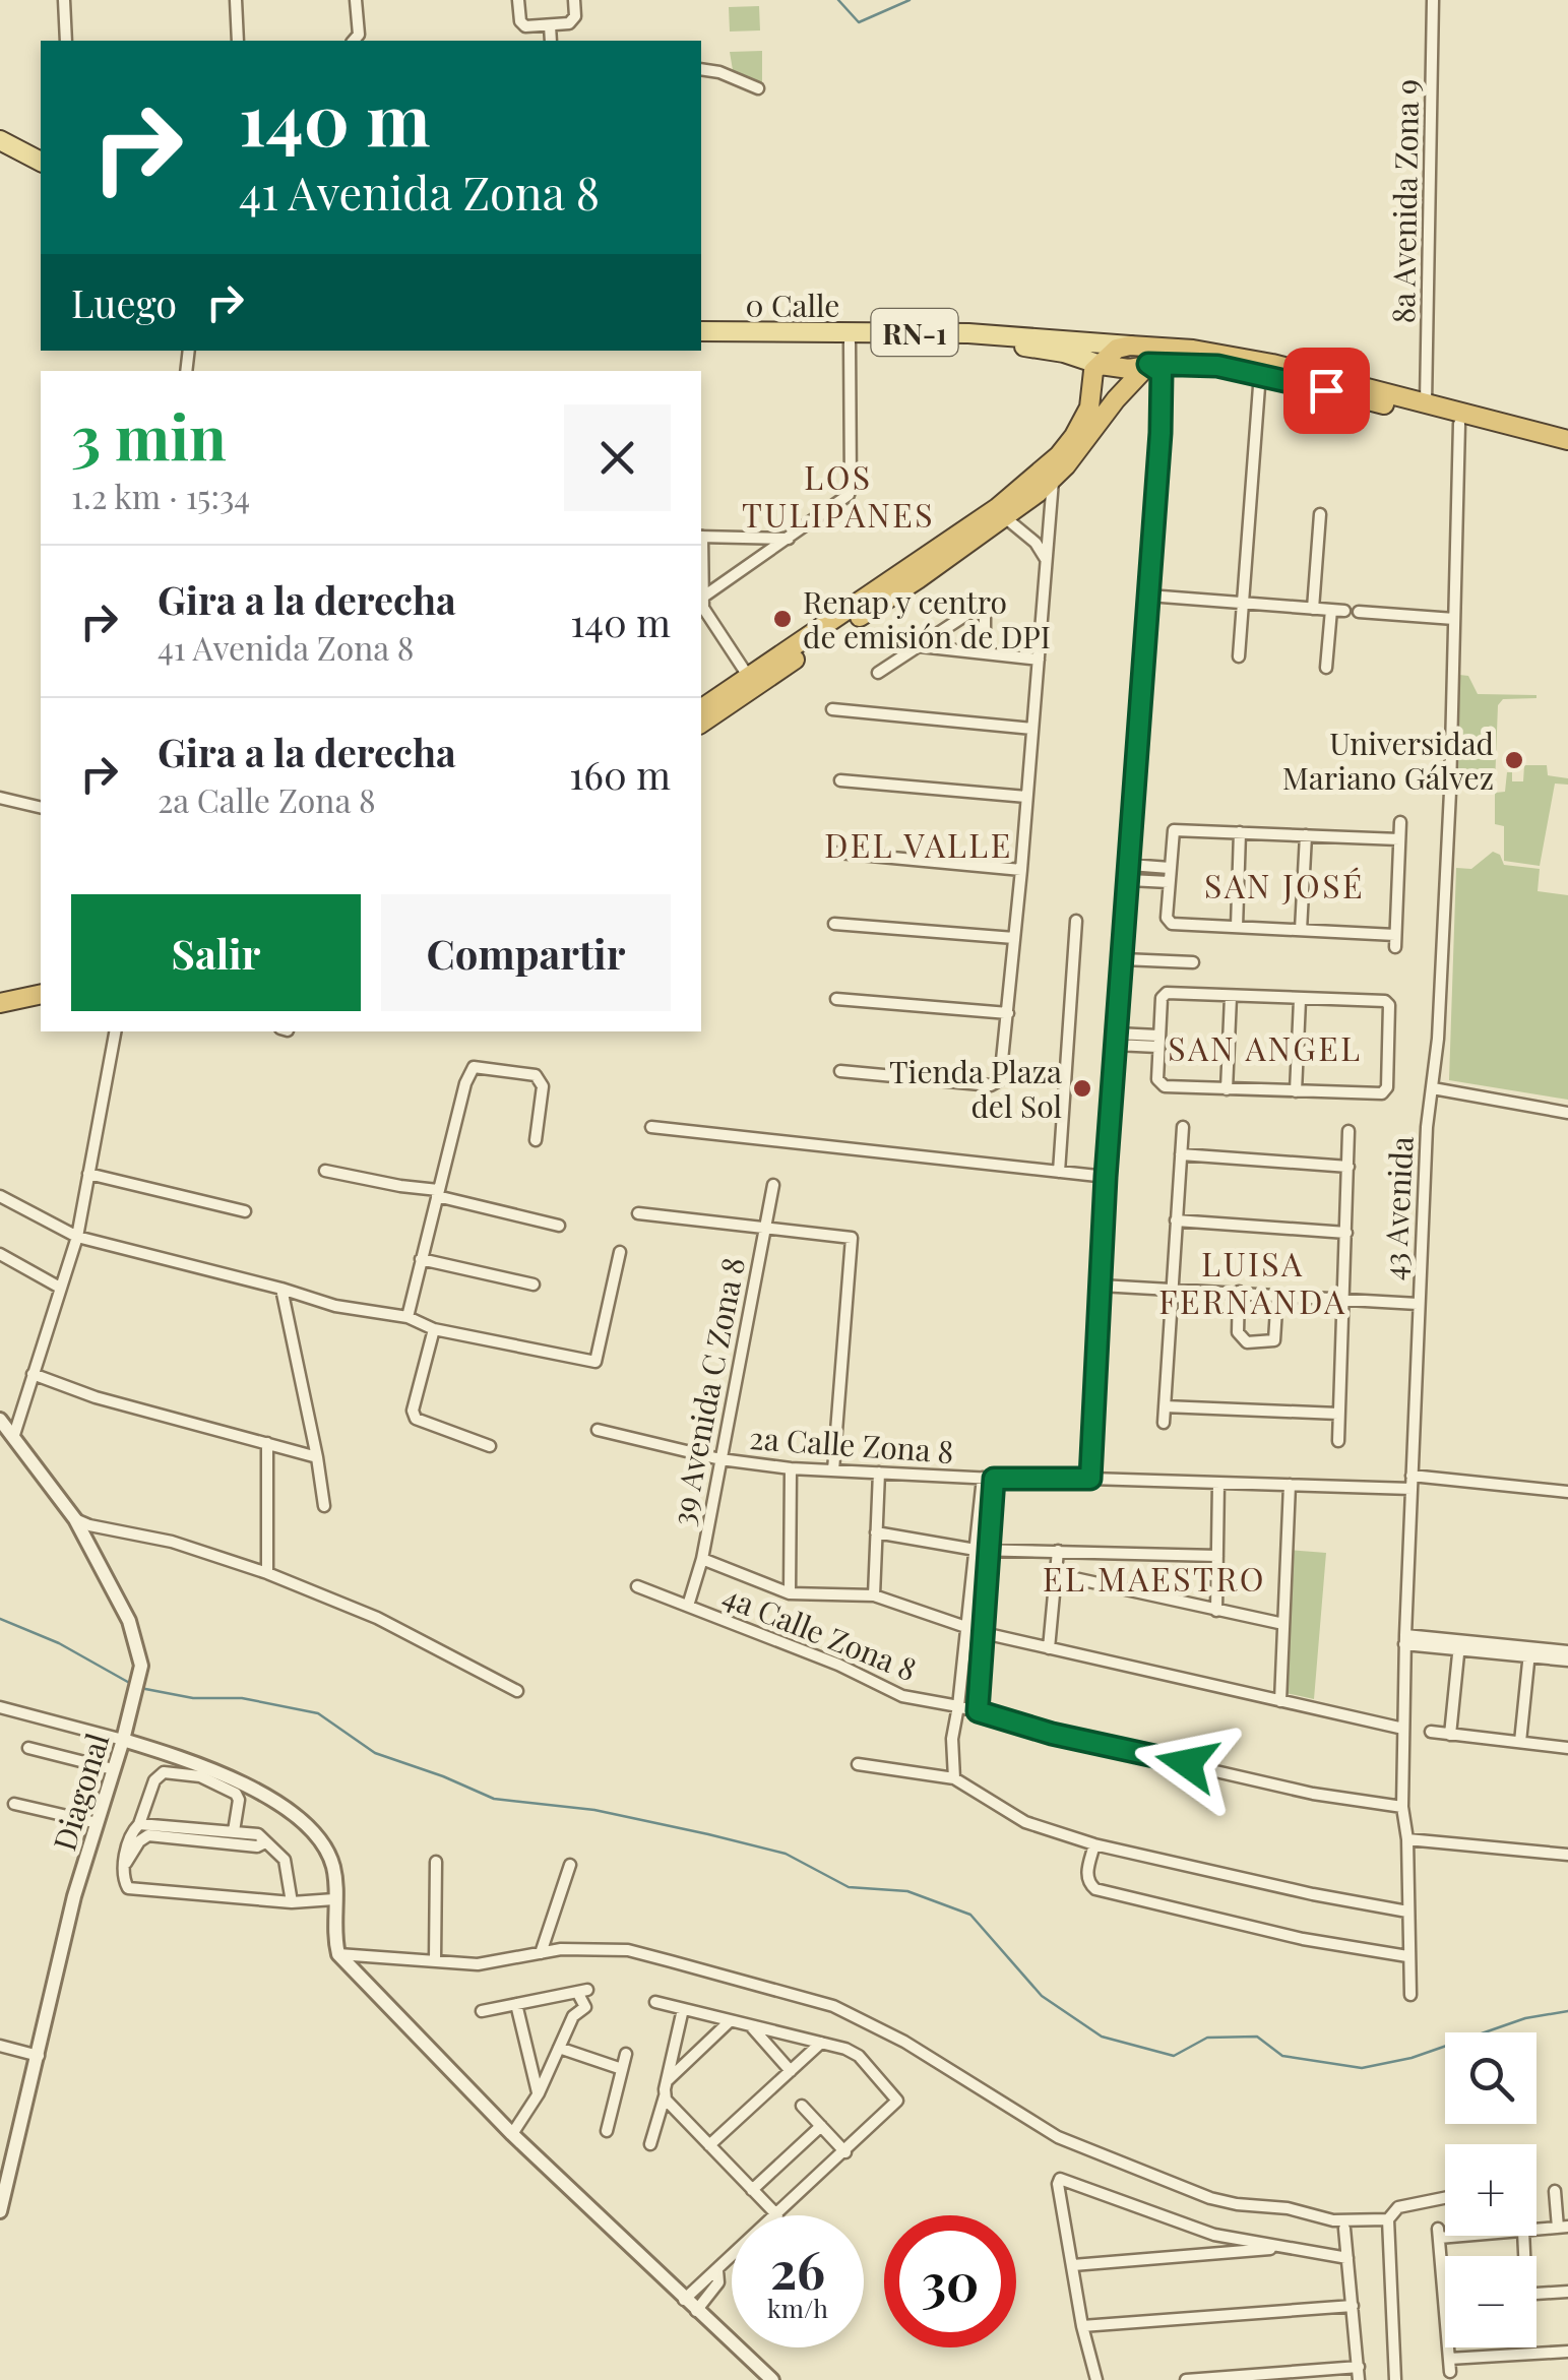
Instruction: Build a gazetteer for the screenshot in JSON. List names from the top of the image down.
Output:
{
  "streets": {
    "highway": ["RN-1"],
    "main road": ["0 Calle"],
    "street": [
      "8a Avenida Zona 9",
      "43 Avenida",
      "39 Avenida C Zona 8",
      "2a Calle Zona 8",
      "4a Calle Zona 8",
      "Diagonal"
    ]
  },
  "crossings": [
    ["8a Avenida Zona 9", "RN-1"],
    ["0 Calle", "RN-1"],
    ["RN-1", "43 Avenida"],
    ["43 Avenida", "2a Calle Zona 8"],
    ["43 Avenida", "4a Calle Zona 8"],
    ["39 Avenida C Zona 8", "2a Calle Zona 8"],
    ["39 Avenida C Zona 8", "4a Calle Zona 8"]
  ],
  "districts": [
    "LOS TULIPANES",
    "DEL VALLE",
    "SAN JOSÉ",
    "SAN ANGEL",
    "LUISA FERNANDA",
    "EL MAESTRO"
  ],
  "places": ["Renap y centro de emisión de DPI", "Universidad Mariano Gálvez", "Tienda Plaza del Sol"],
  "page": {
    "turn": ["140 m", "41 Avenida Zona 8"],
    "then": "Luego",
    "heading": ["3 min", "1.2 km · 15:34"],
    "list": [
      {
        "name": "Gira a la derecha",
        "note": "41 Avenida Zona 8",
        "value": "140 m"
      },
      {
        "name": "Gira a la derecha",
        "note": "2a Calle Zona 8",
        "value": "160 m"
      }
    ],
    "buttons": ["Salir", "Compartir"],
    "map_buttons": ["+", "−"],
    "speed": "26 km/h",
    "limit": "30"
  }
}
